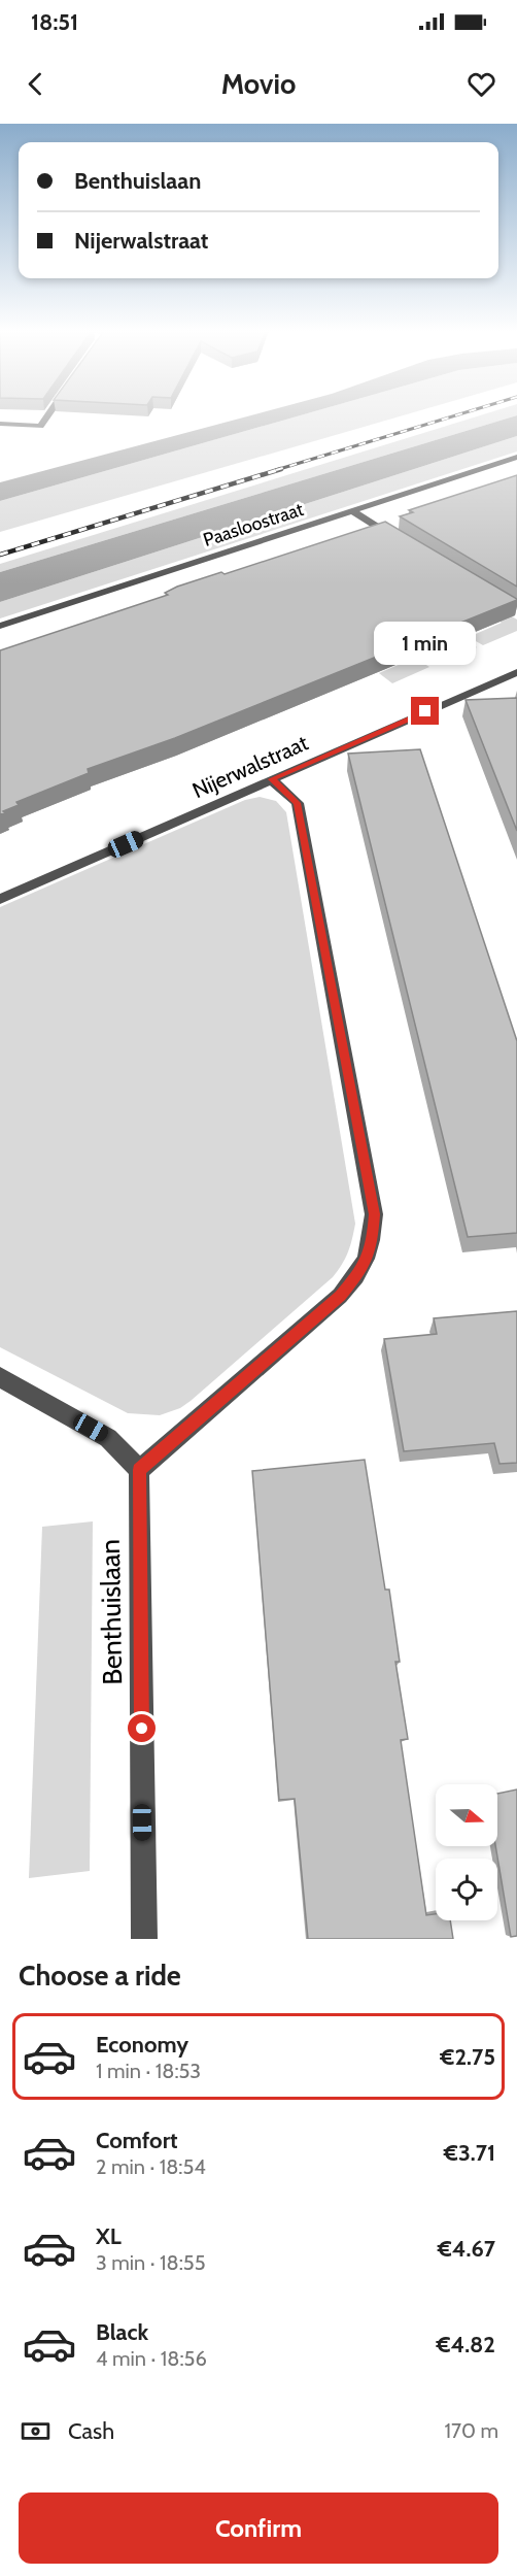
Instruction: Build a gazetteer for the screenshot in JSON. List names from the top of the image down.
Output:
{
  "streets": {
    "street": ["Paasloostraat", "Nijerwalstraat", "Benthuislaan"]
  },
  "north": "right",
  "page": {
    "status": "18:51",
    "header": "Movio",
    "banner": ["Benthuislaan", "Nijerwalstraat"],
    "bubble": "1 min",
    "heading": "Choose a ride",
    "list": [
      {
        "name": "Economy",
        "note": "1 min · 18:53",
        "value": "€2.75"
      },
      {
        "name": "Comfort",
        "note": "2 min · 18:54",
        "value": "€3.71"
      },
      {
        "name": "XL",
        "note": "3 min · 18:55",
        "value": "€4.67"
      },
      {
        "name": "Black",
        "note": "4 min · 18:56",
        "value": "€4.82"
      }
    ],
    "pay": ["Cash", "170 m"],
    "buttons": "Confirm"
  }
}
